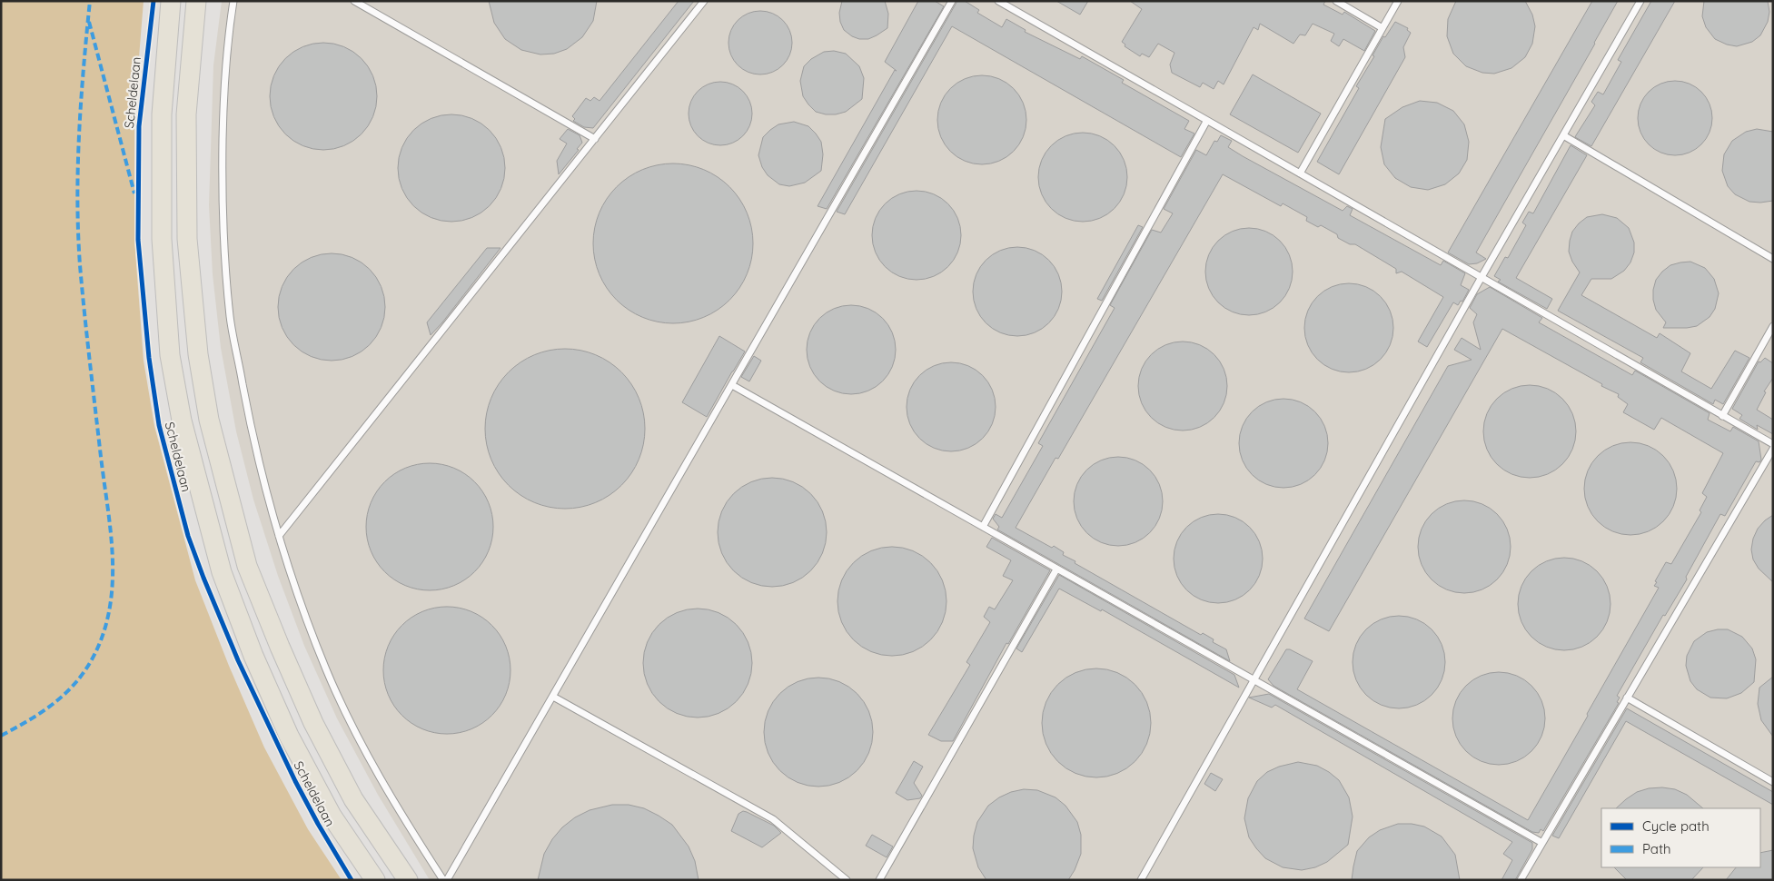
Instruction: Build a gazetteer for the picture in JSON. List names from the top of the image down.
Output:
{
  "streets": {
    "main road": ["Scheldelaan"]
  },
  "legend": ["Cycle path", "Path"]
}
